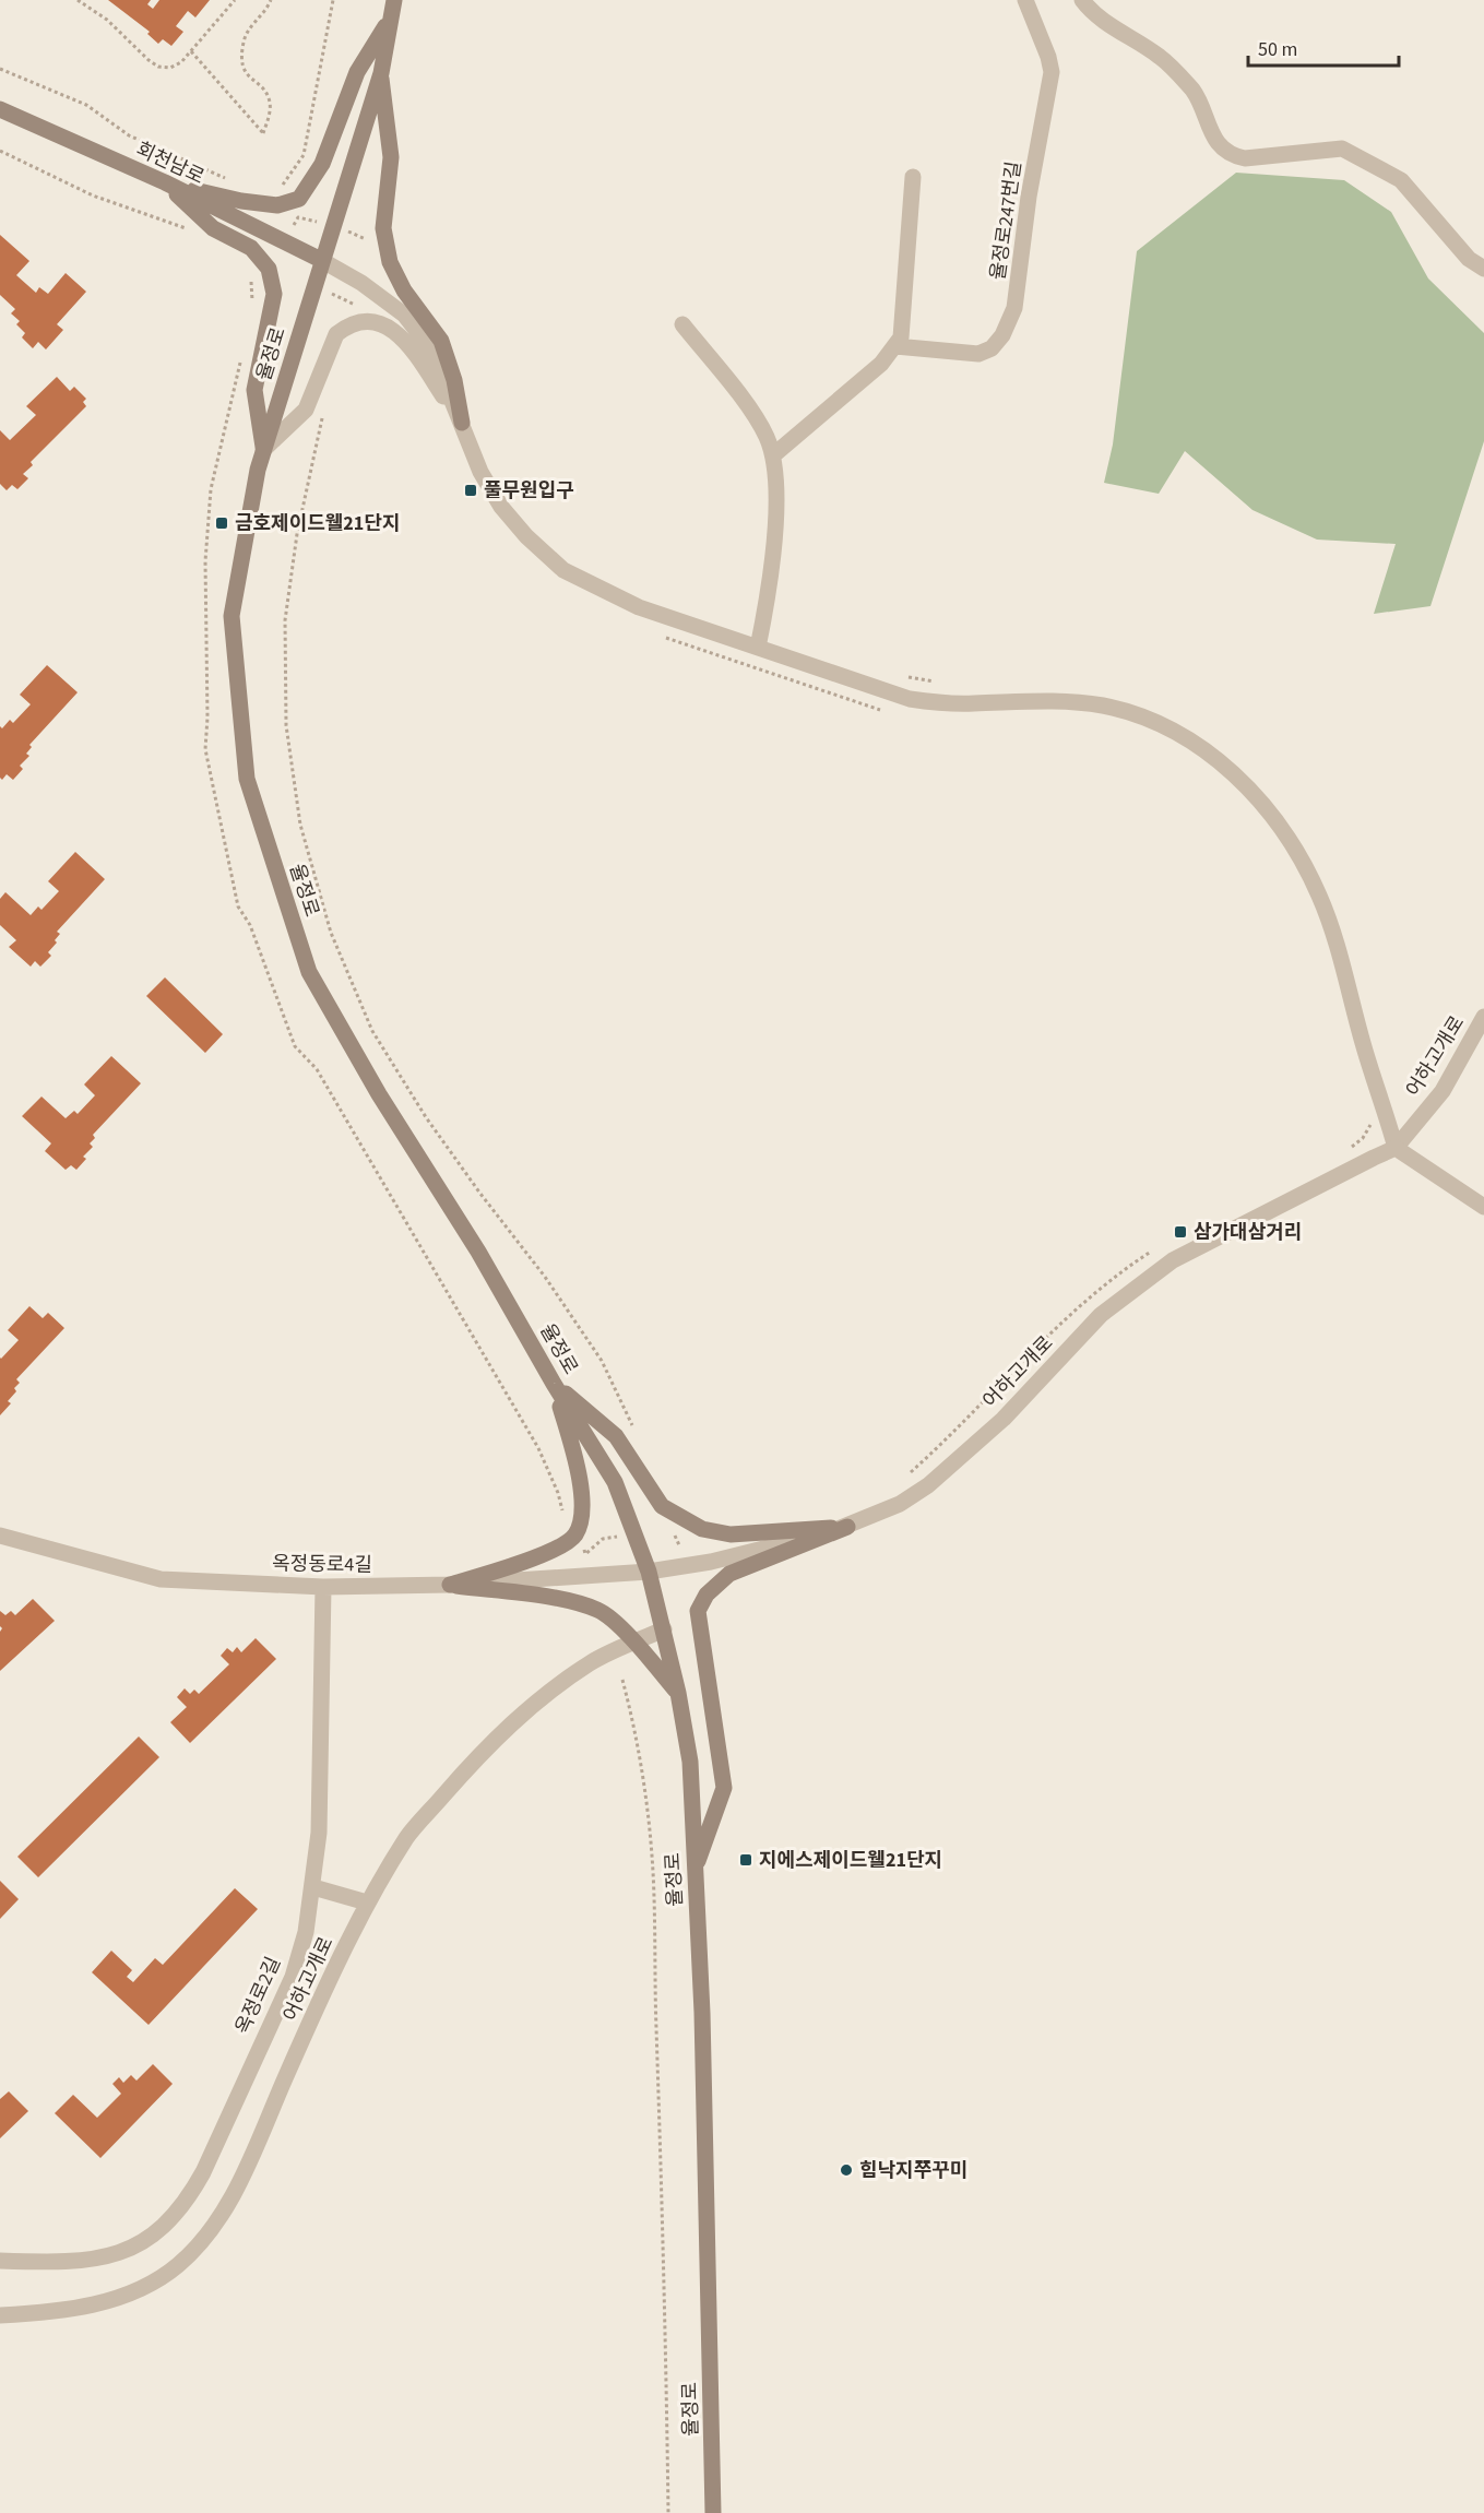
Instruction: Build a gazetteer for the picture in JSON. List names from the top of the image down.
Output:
{
  "streets": {
    "main road": ["회천남로", "율정로"],
    "street": [
      "율정로247번길",
      "어하고개로",
      "옥정동로4길",
      "옥정로2길"
    ]
  },
  "crossings": [
    ["회천남로", "율정로"],
    ["율정로", "어하고개로"],
    ["율정로", "옥정동로4길"],
    ["어하고개로", "옥정동로4길"],
    ["옥정동로4길", "옥정로2길"]
  ],
  "places": {
    "transit": [
      "풀무원입구",
      "금호제이드웰21단지",
      "삼가대삼거리",
      "지에스제이드웰21단지"
    ],
    "other": ["힘낙지쭈꾸미"]
  },
  "scale_bar": "50 m"
}
